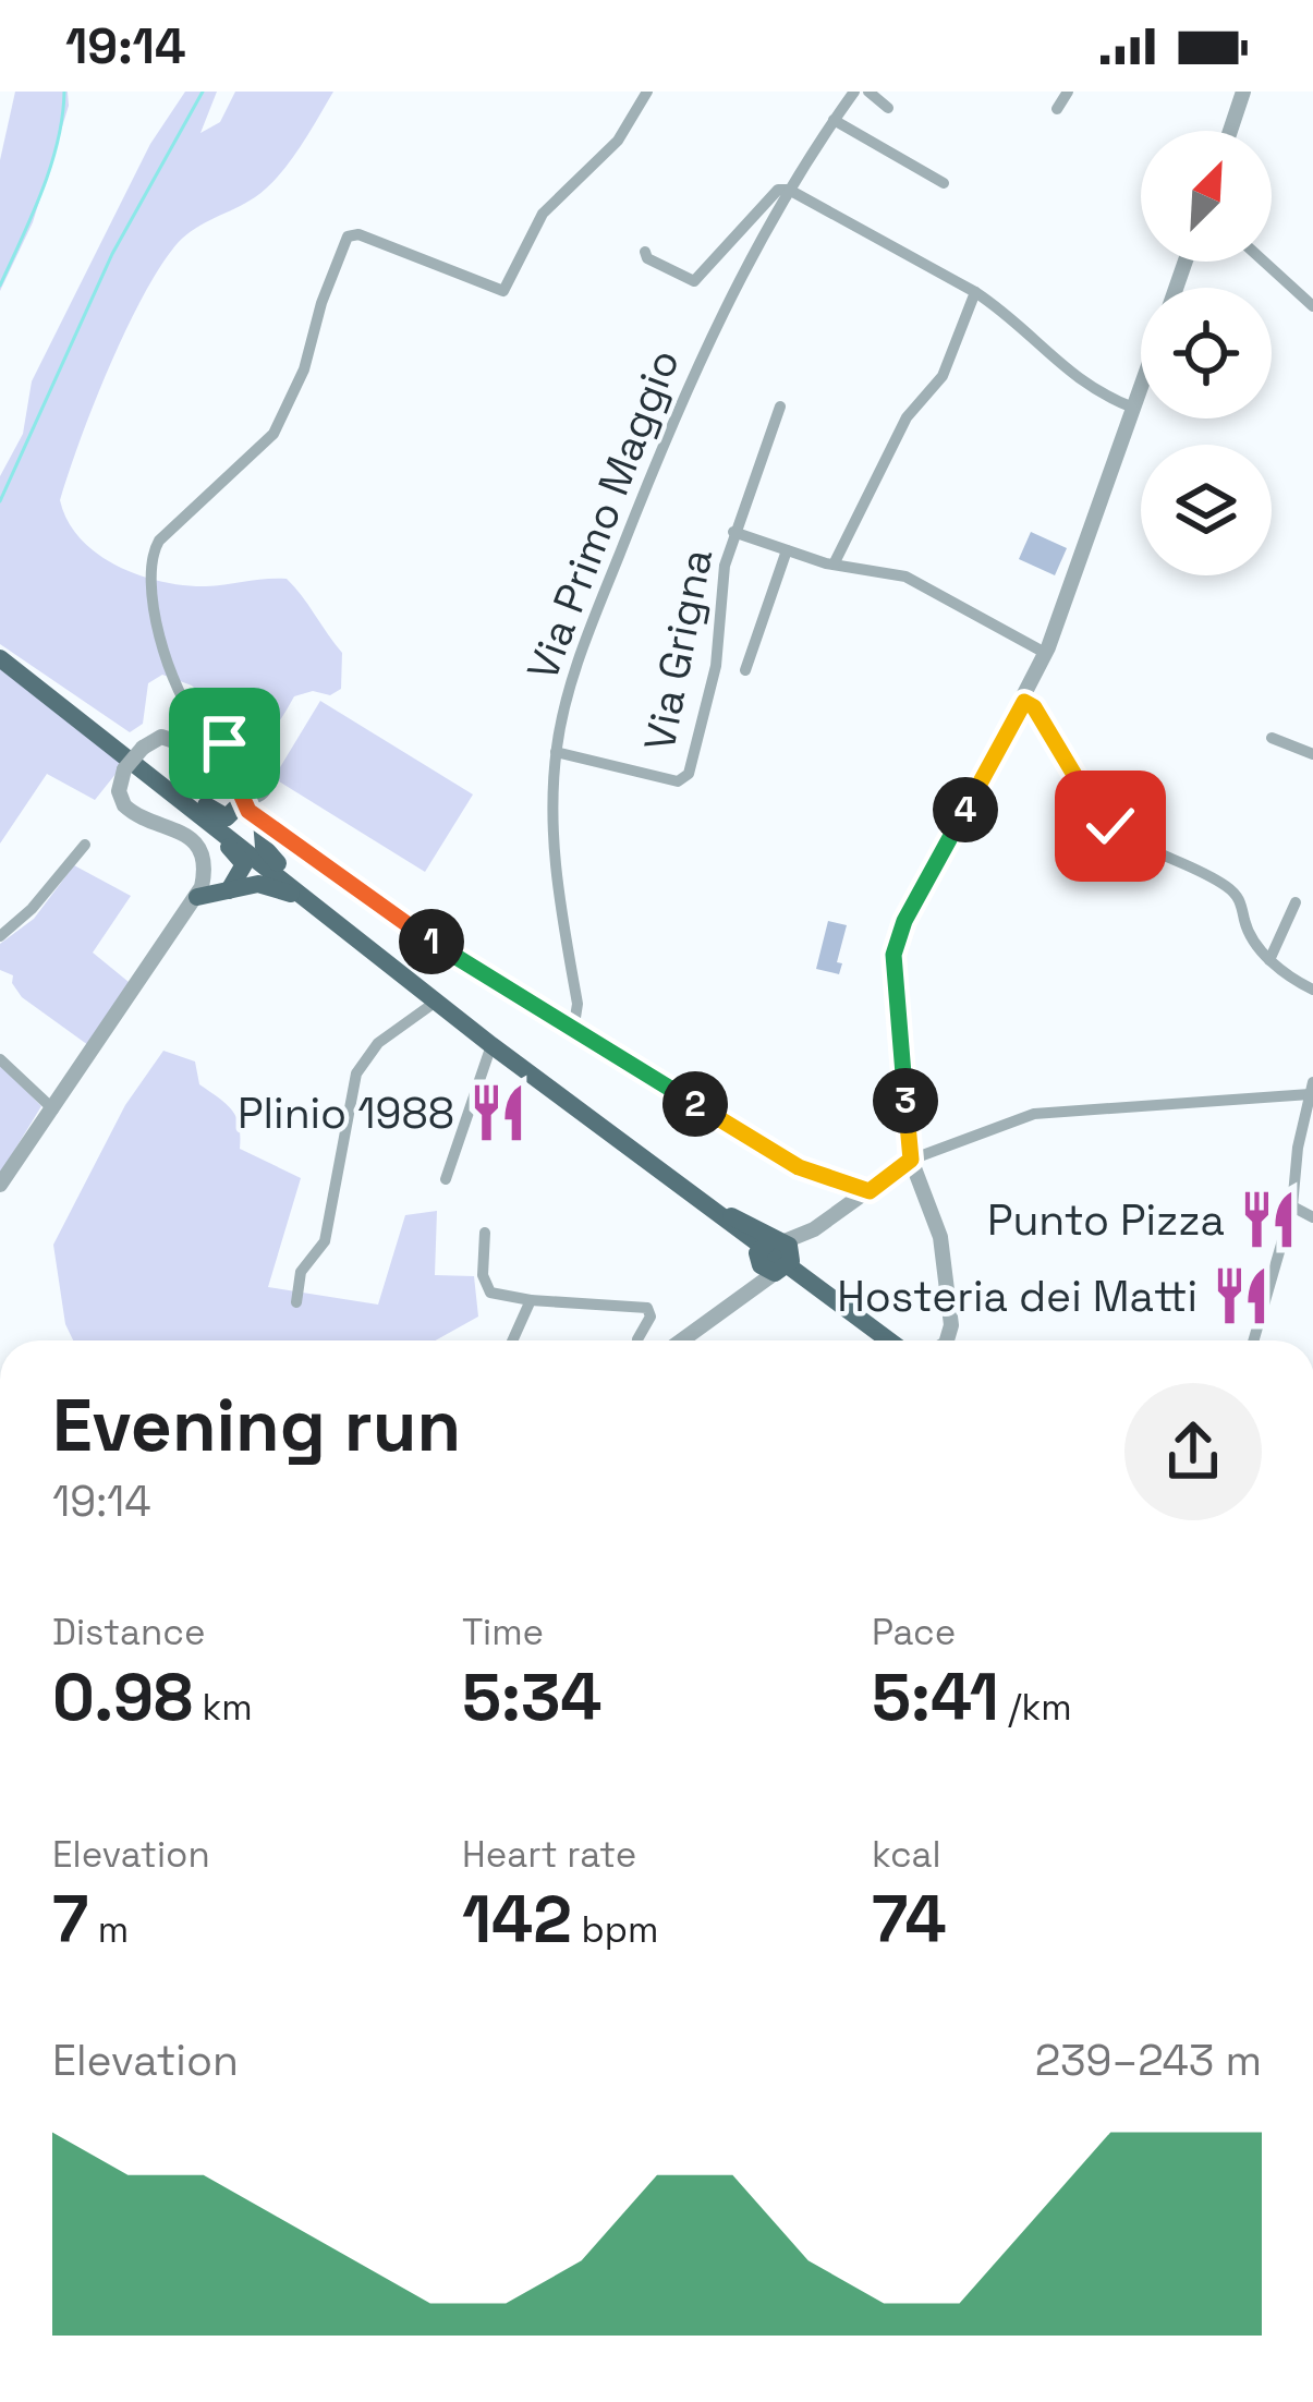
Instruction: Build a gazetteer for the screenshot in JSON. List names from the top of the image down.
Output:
{
  "streets": {
    "street": ["Via Primo Maggio", "Via Grigna"]
  },
  "crossings": [
    ["Via Primo Maggio", "Via Grigna"]
  ],
  "places": {
    "restaurant": ["Plinio 1988", "Punto Pizza", "Hosteria dei Matti"]
  },
  "north": "top right",
  "page": {
    "status": "19:14",
    "pins": [
      "4",
      "1",
      "3",
      "2"
    ],
    "heading": ["Evening run", "19:14"],
    "stats": [
      ["Distance", "0.98 km"],
      ["Time", "5:34"],
      ["Pace", "5:41 /km"],
      ["Elevation", "7 m"],
      ["Heart rate", "142 bpm"],
      ["kcal", "74"]
    ],
    "chart": ["Elevation", "239–243 m"]
  }
}
